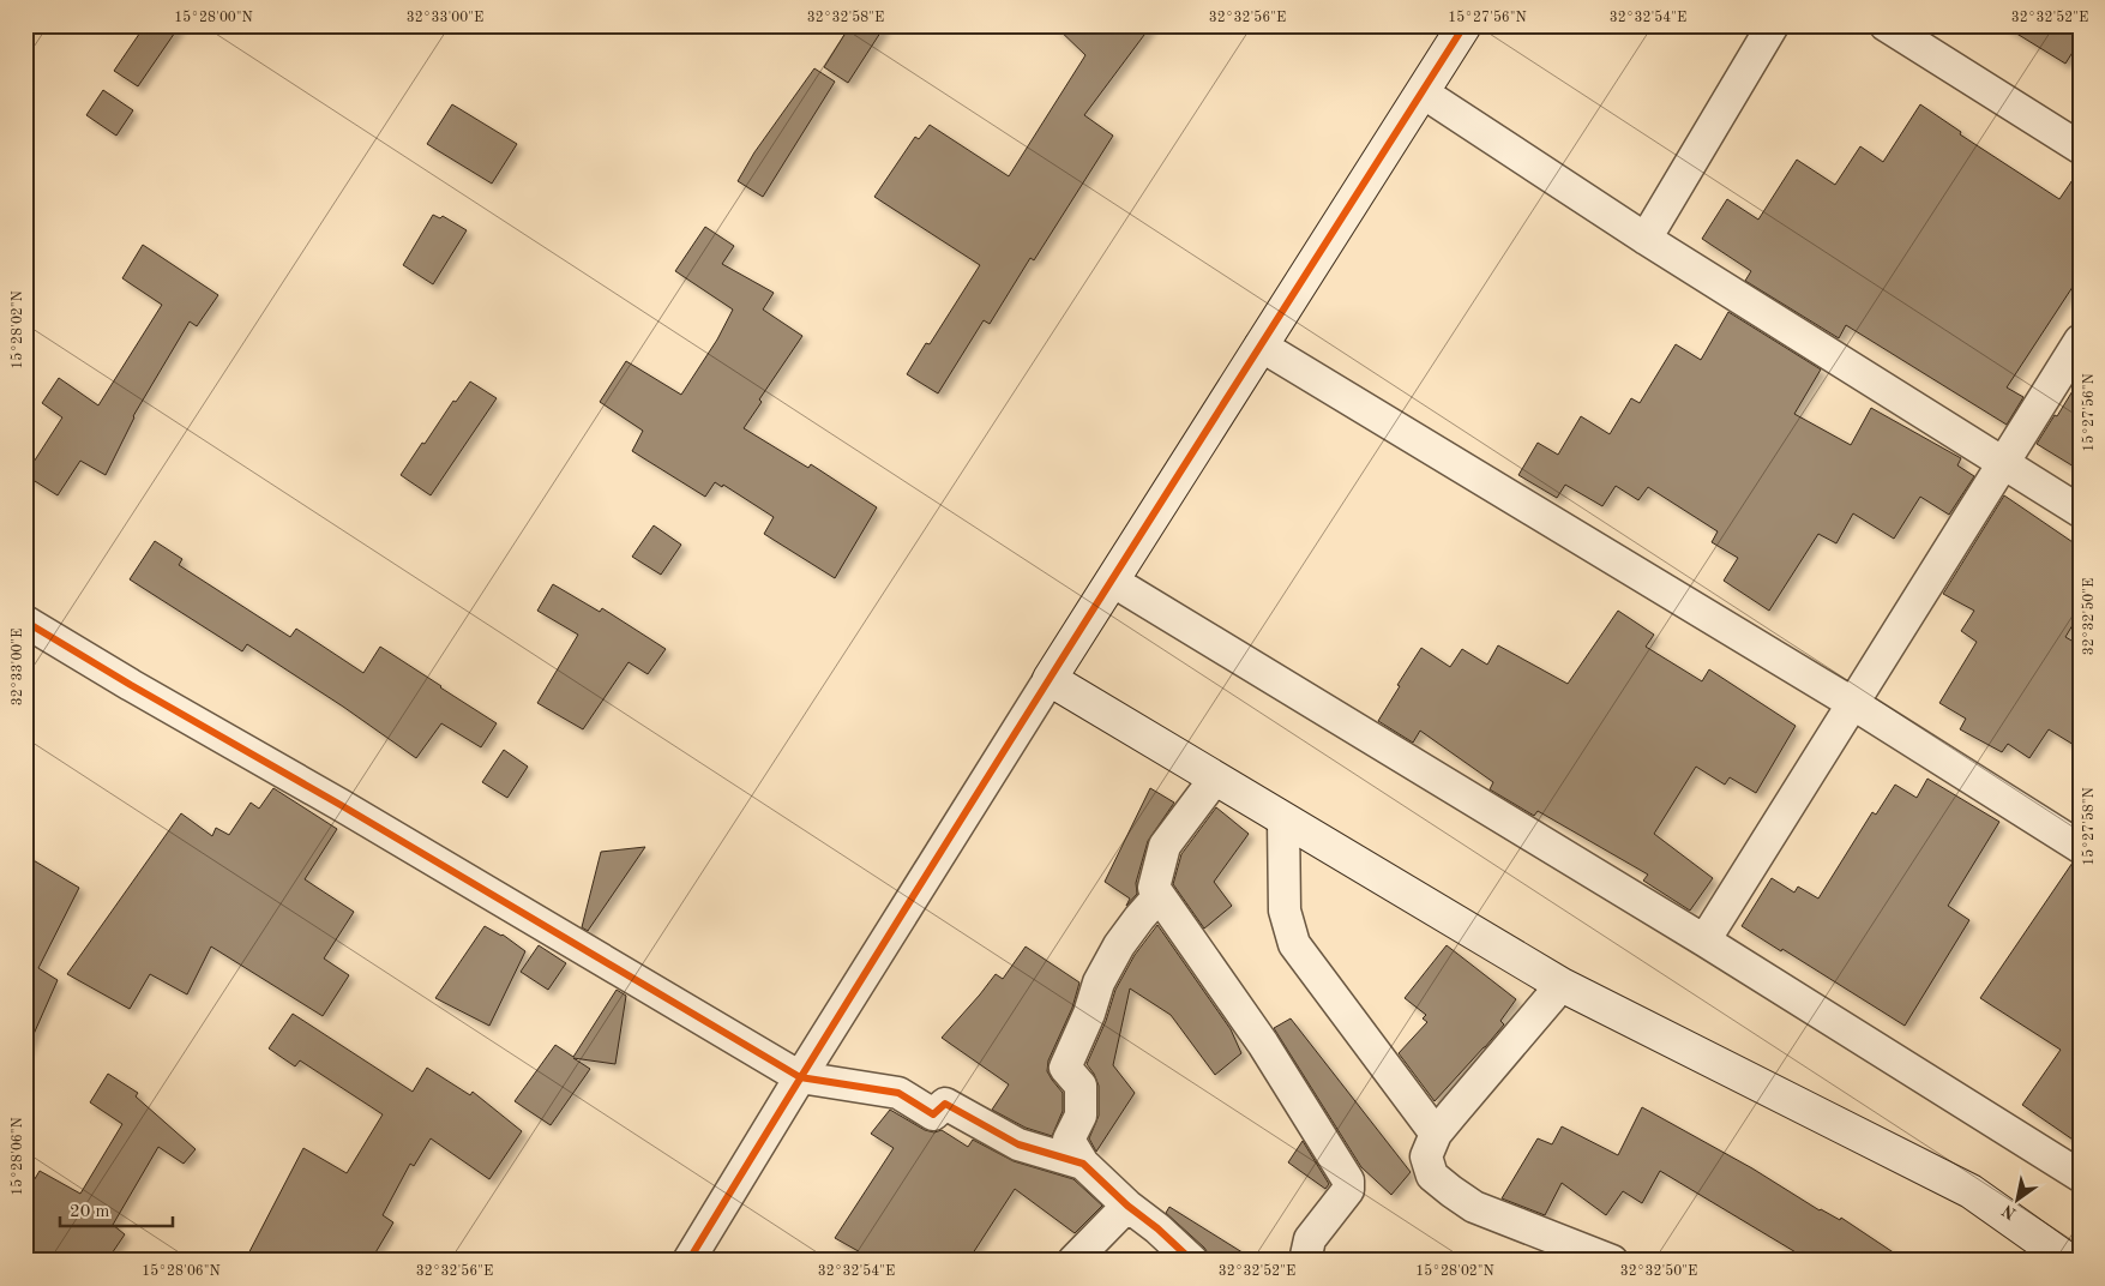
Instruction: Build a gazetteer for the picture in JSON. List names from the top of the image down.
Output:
{
  "scale_bar": "20 m",
  "north": "bottom left",
  "coordinates": [
    "15°28'00\"N",
    "32°33'00\"E",
    "32°32'58\"E",
    "32°32'56\"E",
    "15°27'56\"N",
    "32°32'54\"E",
    "32°32'52\"E",
    "15°28'02\"N",
    "32°32'50\"E",
    "15°27'58\"N",
    "15°28'06\"N"
  ]
}
